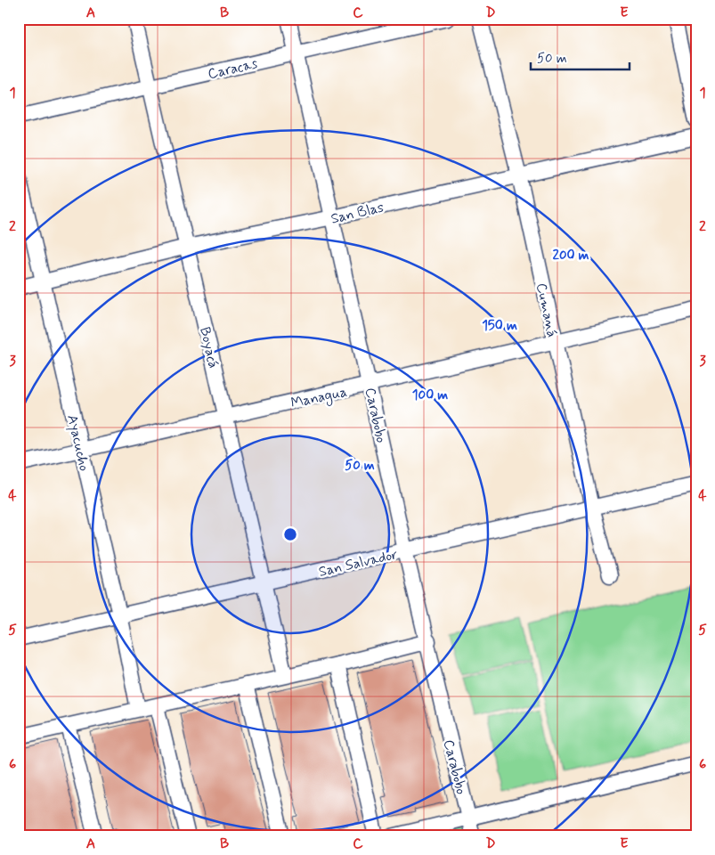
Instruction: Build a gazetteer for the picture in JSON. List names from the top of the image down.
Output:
{
  "streets": {
    "street": [
      "Caracas",
      "San Blas",
      "Cumaná",
      "Boyacá",
      "Managua",
      "Carabobo",
      "Ayacucho",
      "San Salvador"
    ]
  },
  "crossings": [
    ["Caracas", "Boyacá"],
    ["Caracas", "Carabobo"],
    ["San Blas", "Cumaná"],
    ["San Blas", "Boyacá"],
    ["San Blas", "Carabobo"],
    ["San Blas", "Ayacucho"],
    ["Cumaná", "Managua"],
    ["Cumaná", "San Salvador"],
    ["Boyacá", "Managua"],
    ["Boyacá", "San Salvador"],
    ["Managua", "Carabobo"],
    ["Managua", "Ayacucho"],
    ["Carabobo", "San Salvador"],
    ["Ayacucho", "San Salvador"]
  ],
  "scale_bar": "50 m",
  "grid": {
    "columns": [
      "A",
      "B",
      "C",
      "D",
      "E"
    ],
    "rows": [
      "1",
      "2",
      "3",
      "4",
      "5",
      "6"
    ]
  },
  "rings": [
    "200 m",
    "150 m",
    "100 m",
    "50 m"
  ]
}
